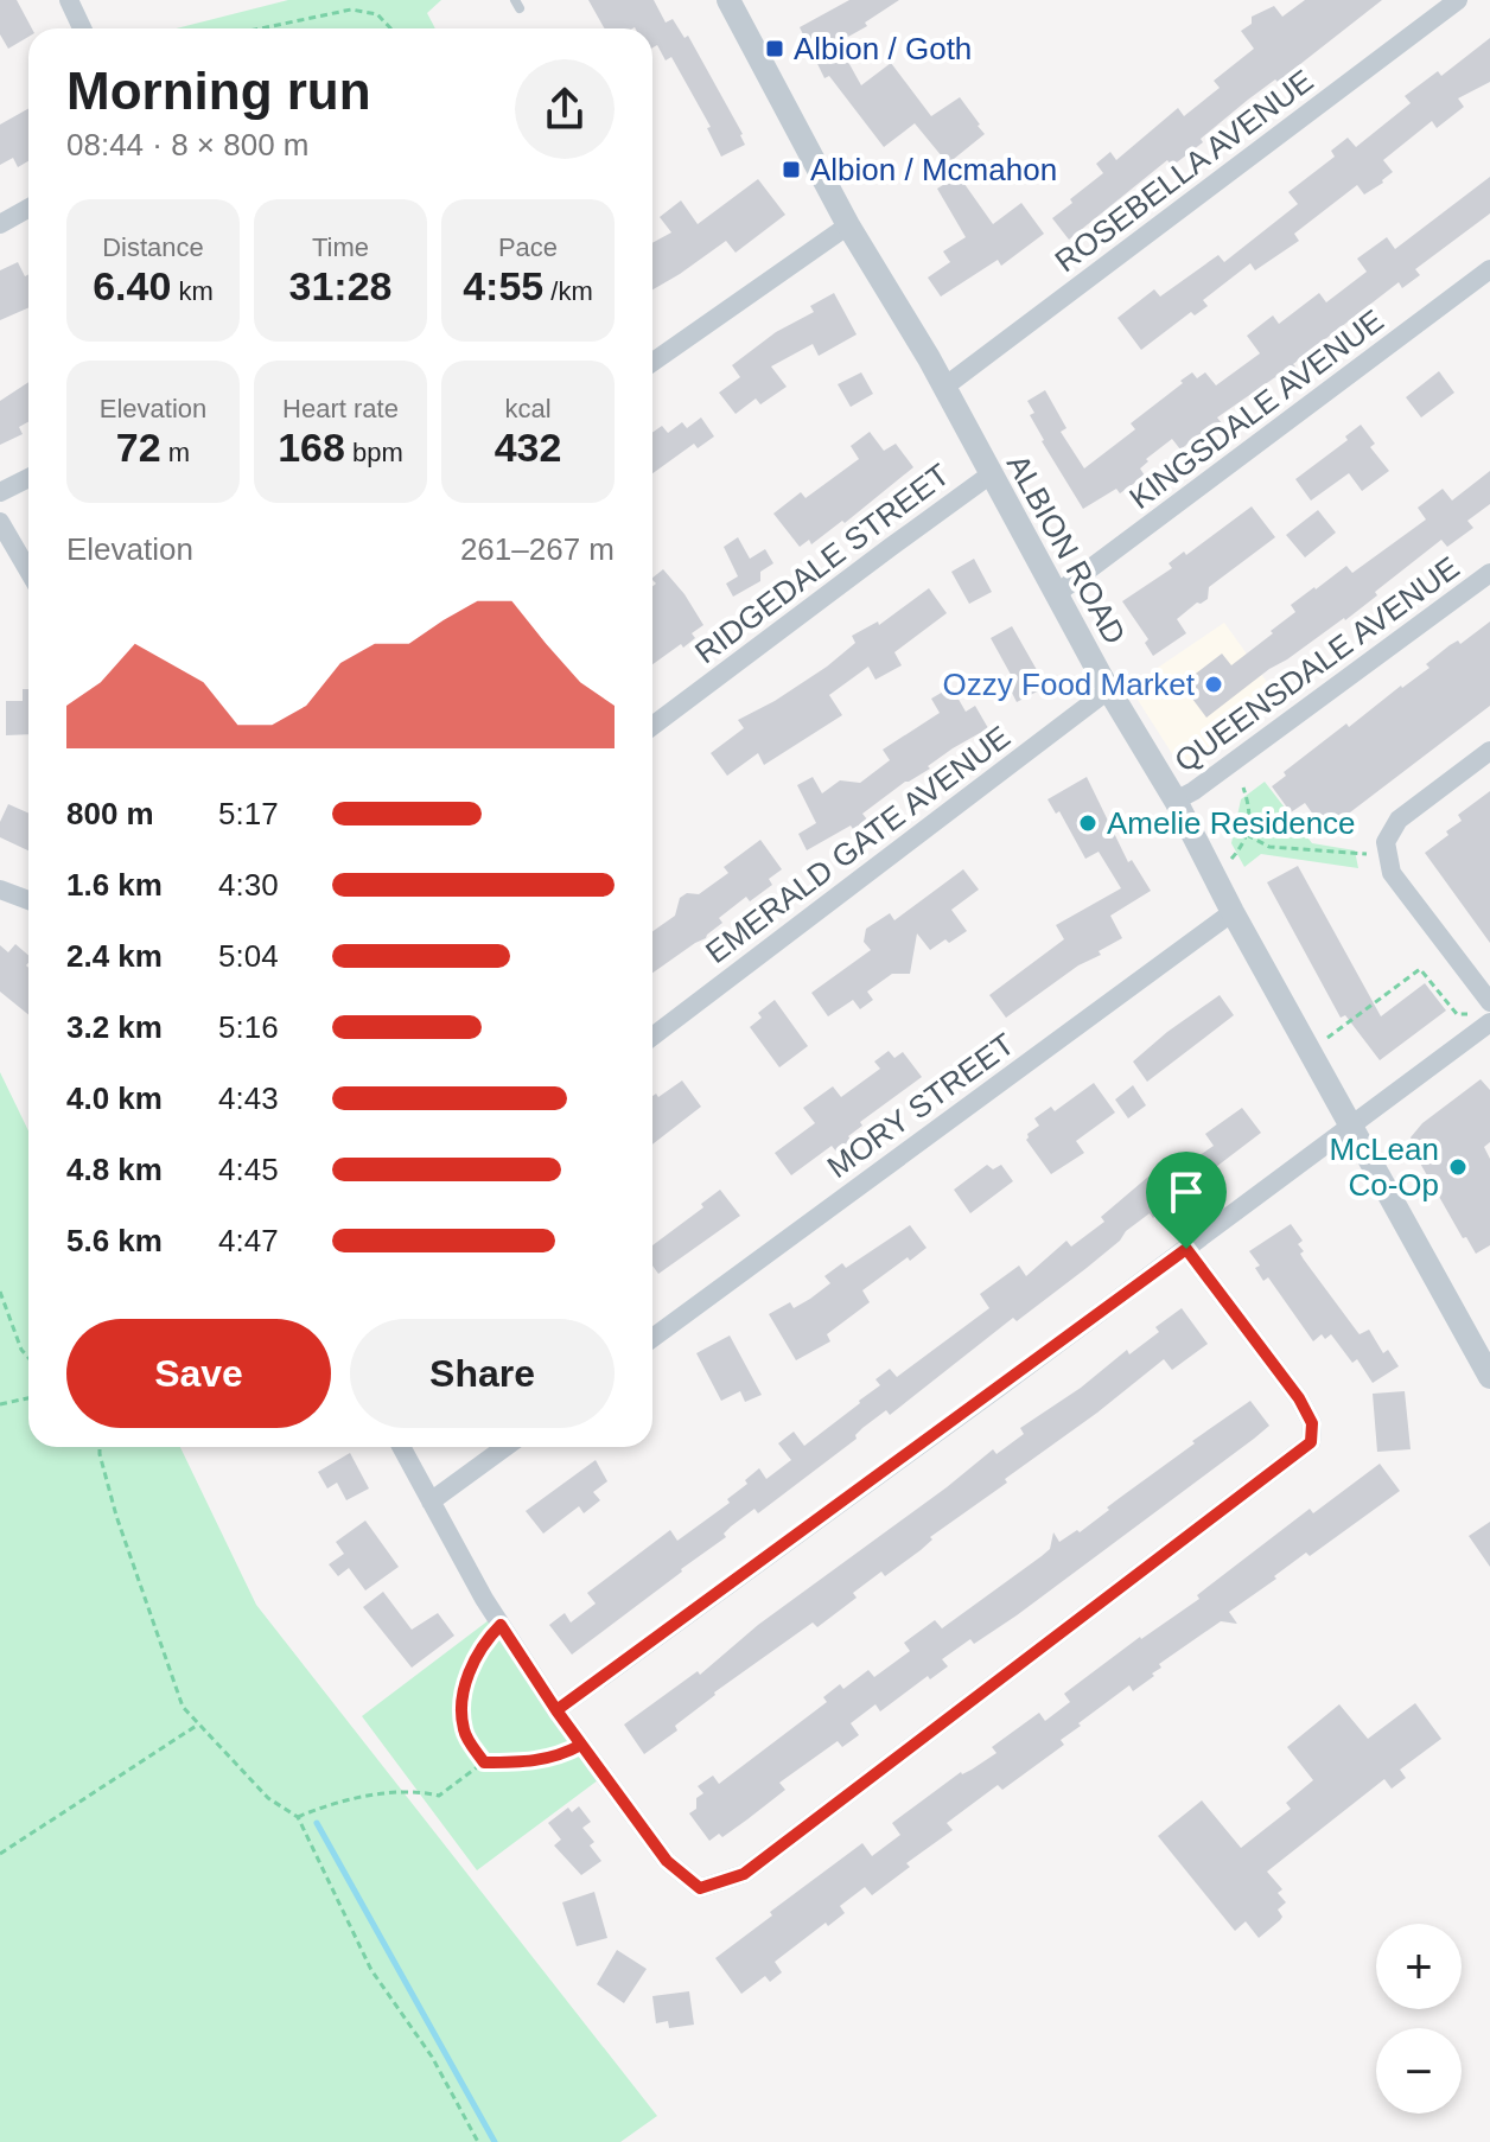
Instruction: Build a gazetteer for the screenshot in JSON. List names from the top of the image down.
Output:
{
  "streets": {
    "street": [
      "ROSEBELLA AVENUE",
      "KINGSDALE AVENUE",
      "ALBION ROAD",
      "RIDGEDALE STREET",
      "QUEENSDALE AVENUE",
      "EMERALD GATE AVENUE",
      "MORY STREET"
    ]
  },
  "crossings": [
    ["ROSEBELLA AVENUE", "ALBION ROAD"],
    ["KINGSDALE AVENUE", "ALBION ROAD"],
    ["ALBION ROAD", "RIDGEDALE STREET"],
    ["ALBION ROAD", "QUEENSDALE AVENUE"],
    ["ALBION ROAD", "EMERALD GATE AVENUE"],
    ["ALBION ROAD", "MORY STREET"]
  ],
  "places": {
    "transit": ["Albion / Goth", "Albion / Mcmahon"],
    "other": ["Ozzy Food Market", "Amelie Residence", "McLean Co-Op"]
  },
  "page": {
    "heading": ["Morning run", "08:44 · 8 × 800 m"],
    "stats": [
      ["Distance", "6.40 km"],
      ["Time", "31:28"],
      ["Pace", "4:55 /km"],
      ["Elevation", "72 m"],
      ["Heart rate", "168 bpm"],
      ["kcal", "432"]
    ],
    "chart": ["Elevation", "261–267 m"],
    "list": [
      {
        "name": "800 m",
        "note": "5:17"
      },
      {
        "name": "1.6 km",
        "note": "4:30"
      },
      {
        "name": "2.4 km",
        "note": "5:04"
      },
      {
        "name": "3.2 km",
        "note": "5:16"
      },
      {
        "name": "4.0 km",
        "note": "4:43"
      },
      {
        "name": "4.8 km",
        "note": "4:45"
      },
      {
        "name": "5.6 km",
        "note": "4:47"
      }
    ],
    "buttons": ["Save", "Share"],
    "map_buttons": ["+", "−"]
  }
}
